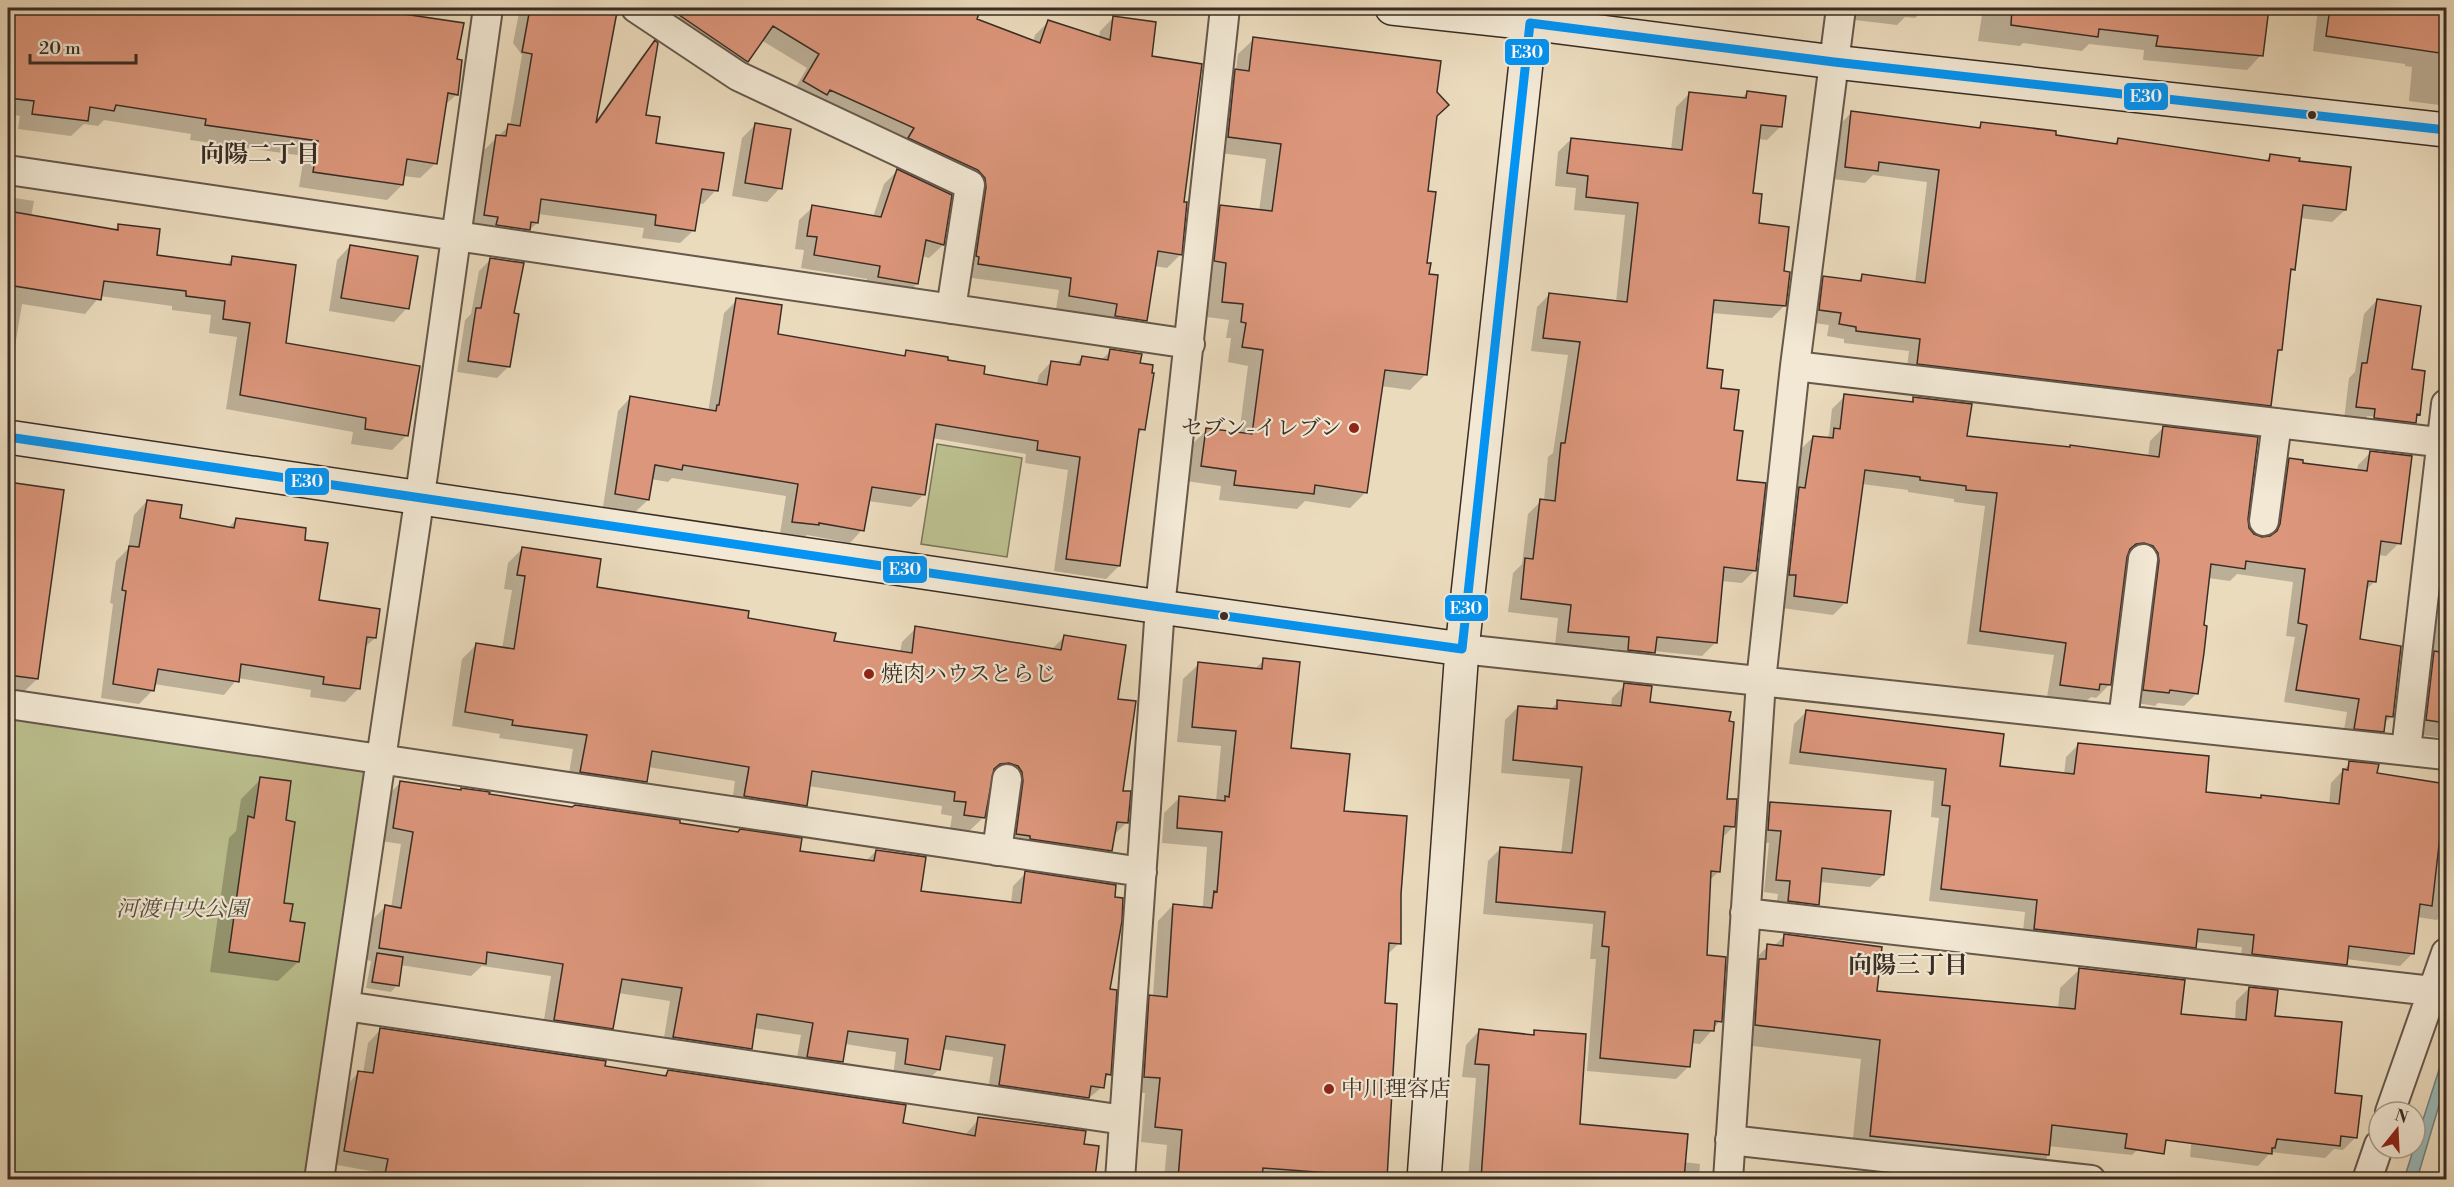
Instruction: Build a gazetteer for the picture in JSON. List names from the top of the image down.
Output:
{
  "districts": ["向陽二丁目", "向陽三丁目"],
  "parks": ["河渡中央公園"],
  "places": ["セブン-イレブン", "焼肉ハウスとらじ", "中川理容店"],
  "lines": ["transit line E30"],
  "scale_bar": "20 m",
  "north": "top"
}
